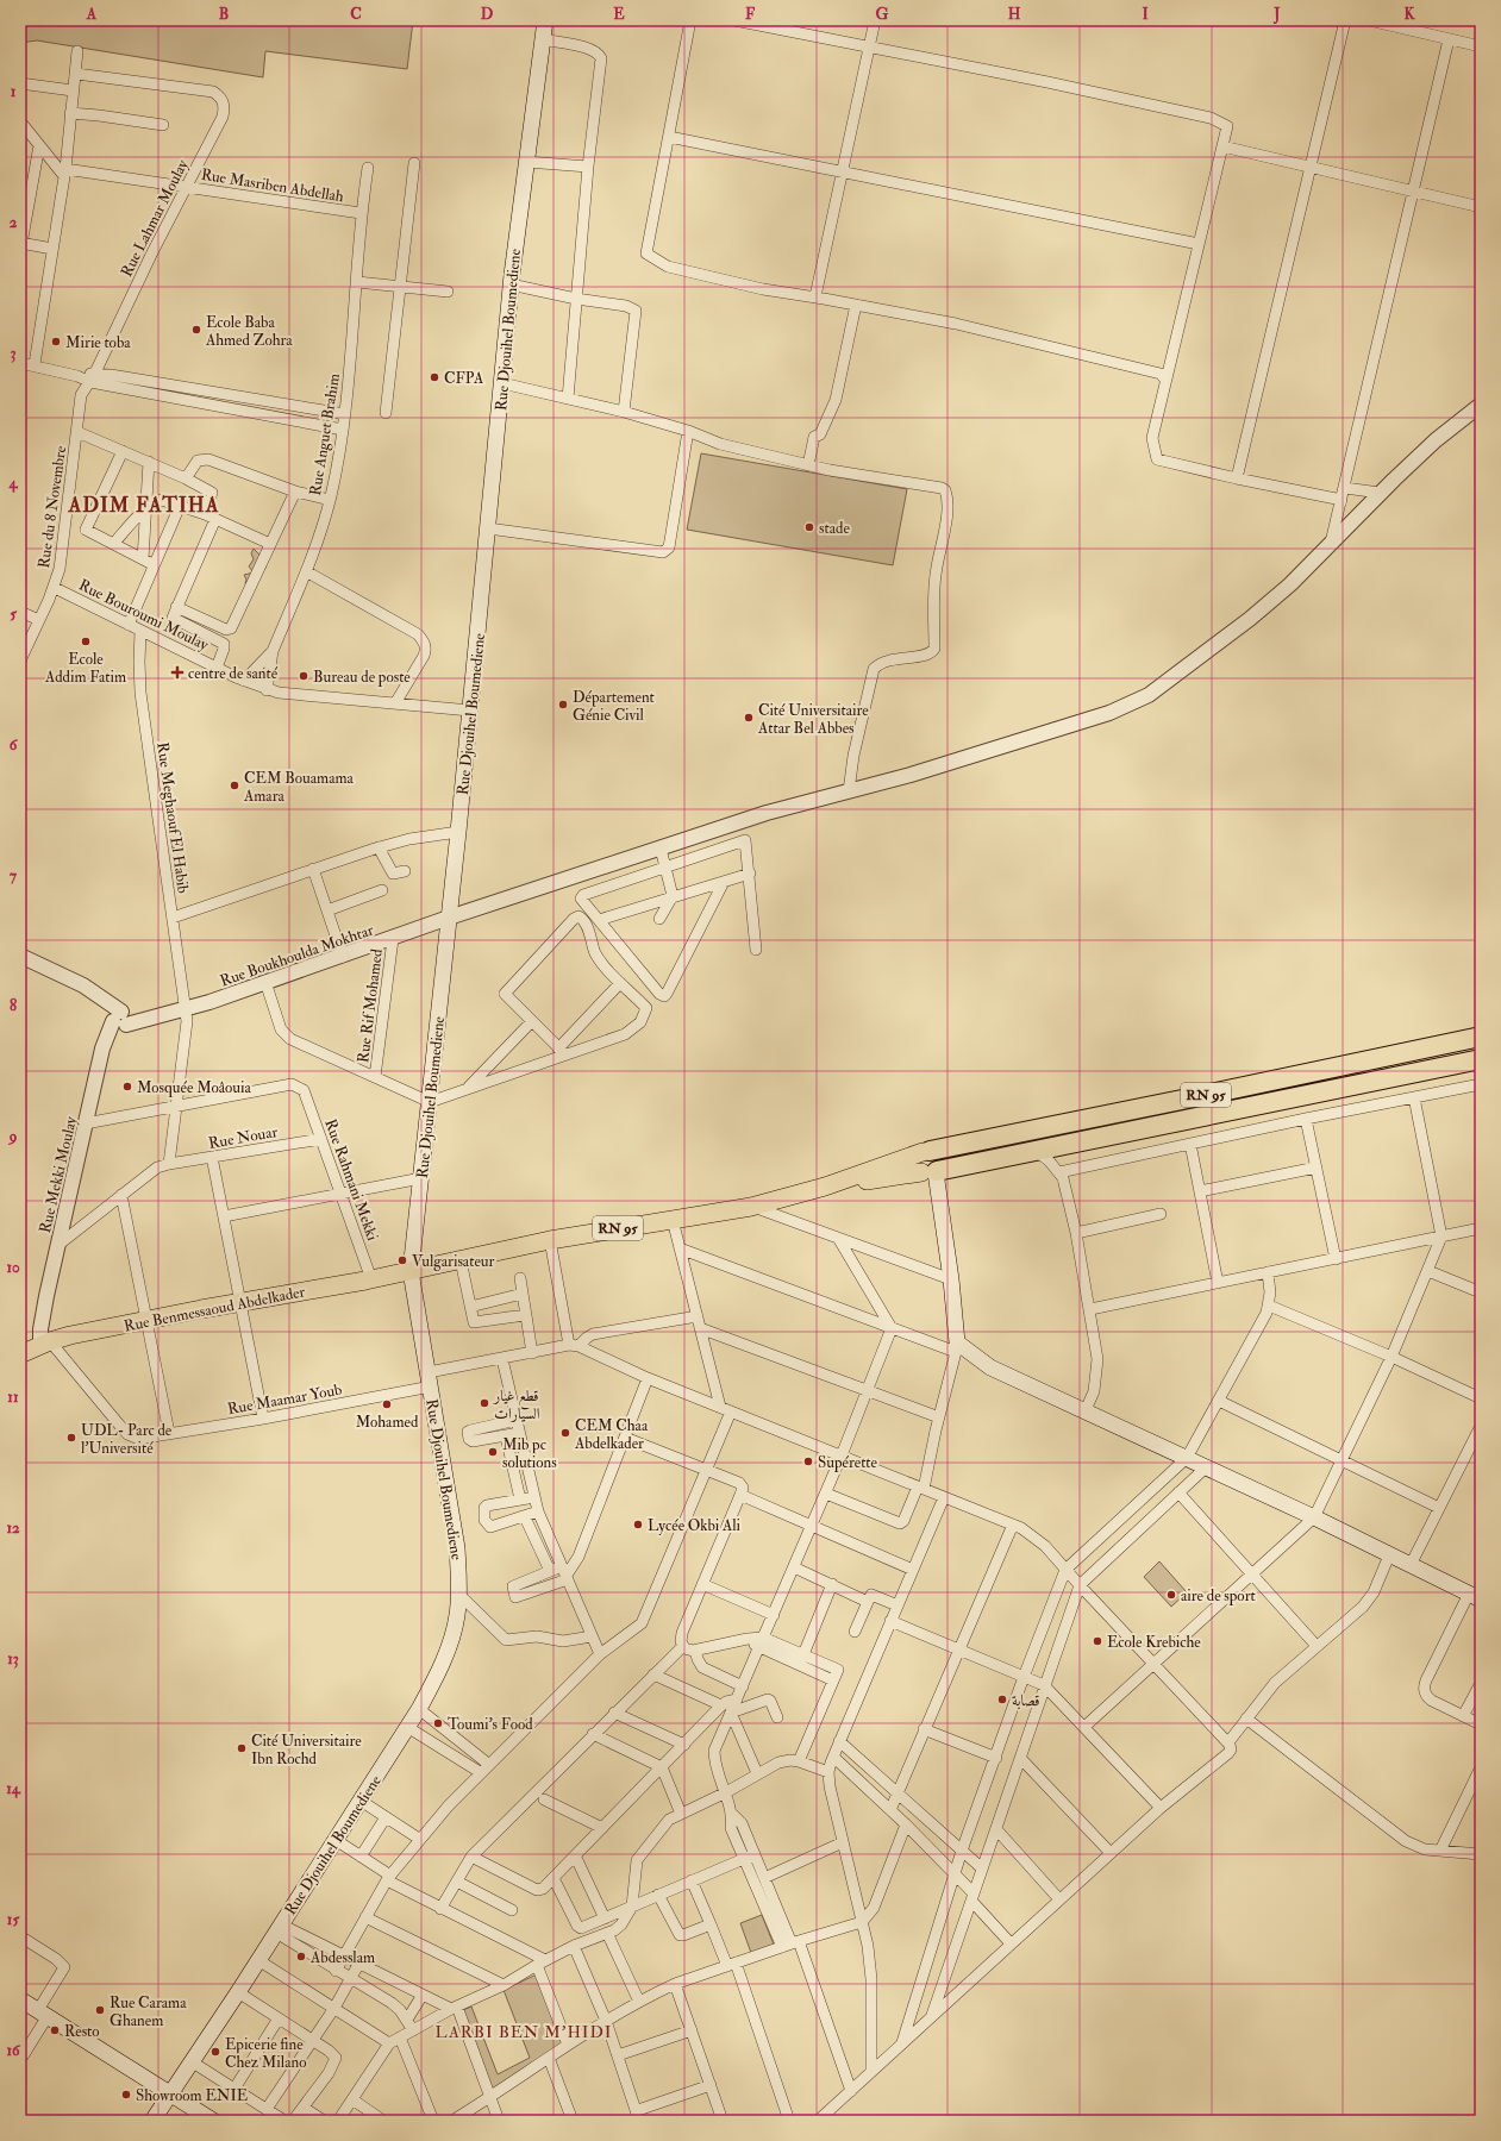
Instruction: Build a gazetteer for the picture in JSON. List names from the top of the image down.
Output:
{
  "streets": {
    "highway": ["RN 95"],
    "main road": ["Rue Djouihel Boumediene", "Rue Benmessaoud Abdelkader"],
    "street": [
      "Rue Masriben Abdellah",
      "Rue Lahmar Moulay",
      "Rue Anguet Brahim",
      "Rue du 8 Novembre",
      "Rue Bouroumi Moulay",
      "Rue Meghaouf El Habib",
      "Rue Boukhoulda Mokhtar",
      "Rue Rif Mohamed",
      "Rue Nouar",
      "Rue Mekki Moulay",
      "Rue Rahmani Mekki",
      "Rue Maamar Youb"
    ]
  },
  "crossings": [
    ["Rue Masriben Abdellah", "Rue Lahmar Moulay"],
    ["Rue Masriben Abdellah", "Rue Anguet Brahim"],
    ["Rue Lahmar Moulay", "Rue du 8 Novembre"],
    ["Rue Djouihel Boumediene", "Rue Bouroumi Moulay"],
    ["Rue Djouihel Boumediene", "Rue Boukhoulda Mokhtar"],
    ["Rue Djouihel Boumediene", "RN 95"],
    ["Rue Djouihel Boumediene", "Rue Benmessaoud Abdelkader"],
    ["Rue Djouihel Boumediene", "Rue Maamar Youb"],
    ["Rue du 8 Novembre", "Rue Bouroumi Moulay"],
    ["Rue Bouroumi Moulay", "Rue Meghaouf El Habib"],
    ["Rue Meghaouf El Habib", "Rue Boukhoulda Mokhtar"],
    ["Rue Meghaouf El Habib", "Rue Nouar"],
    ["Rue Meghaouf El Habib", "Rue Rahmani Mekki"],
    ["Rue Boukhoulda Mokhtar", "Rue Rif Mohamed"],
    ["Rue Boukhoulda Mokhtar", "Rue Mekki Moulay"],
    ["RN 95", "Rue Benmessaoud Abdelkader"],
    ["Rue Nouar", "Rue Mekki Moulay"],
    ["Rue Nouar", "Rue Rahmani Mekki"],
    ["Rue Mekki Moulay", "Rue Benmessaoud Abdelkader"],
    ["Rue Mekki Moulay", "Rue Maamar Youb"],
    ["Rue Rahmani Mekki", "Rue Benmessaoud Abdelkader"],
    ["Rue Benmessaoud Abdelkader", "Rue Maamar Youb"]
  ],
  "districts": ["ADIM FATIHA", "LARBI BEN M'HIDI"],
  "places": {
    "other": [
      "Ecole Baba Ahmed Zohra",
      "Mirie toba",
      "CFPA",
      "stade",
      "Ecole Addim Fatim",
      "Bureau de poste",
      "Département Génie Civil",
      "Cité Universitaire Attar Bel Abbes",
      "CEM Bouamama Amara",
      "Mosquée Moâouia",
      "Vulgarisateur",
      "قطع غيار السيارات",
      "Mohamed",
      "CEM Chaa Abdelkader",
      "UDL- Parc de l'Université",
      "Mib pc solutions",
      "Supérette",
      "Lycée Okbi Ali",
      "aire de sport",
      "Ecole Krebiche",
      "قصابة",
      "Toumi's Food",
      "Cité Universitaire Ibn Rochd",
      "Abdesslam",
      "Rue Carama Ghanem",
      "Resto",
      "Epicerie fine Chez Milano",
      "Showroom ENIE"
    ],
    "health": ["centre de santé"]
  },
  "grid": {
    "columns": [
      "A",
      "B",
      "C",
      "D",
      "E",
      "F",
      "G",
      "H",
      "I",
      "J",
      "K"
    ],
    "rows": [
      "1",
      "2",
      "3",
      "4",
      "5",
      "6",
      "7",
      "8",
      "9",
      "10",
      "11",
      "12",
      "13",
      "14",
      "15",
      "16"
    ]
  }
}
